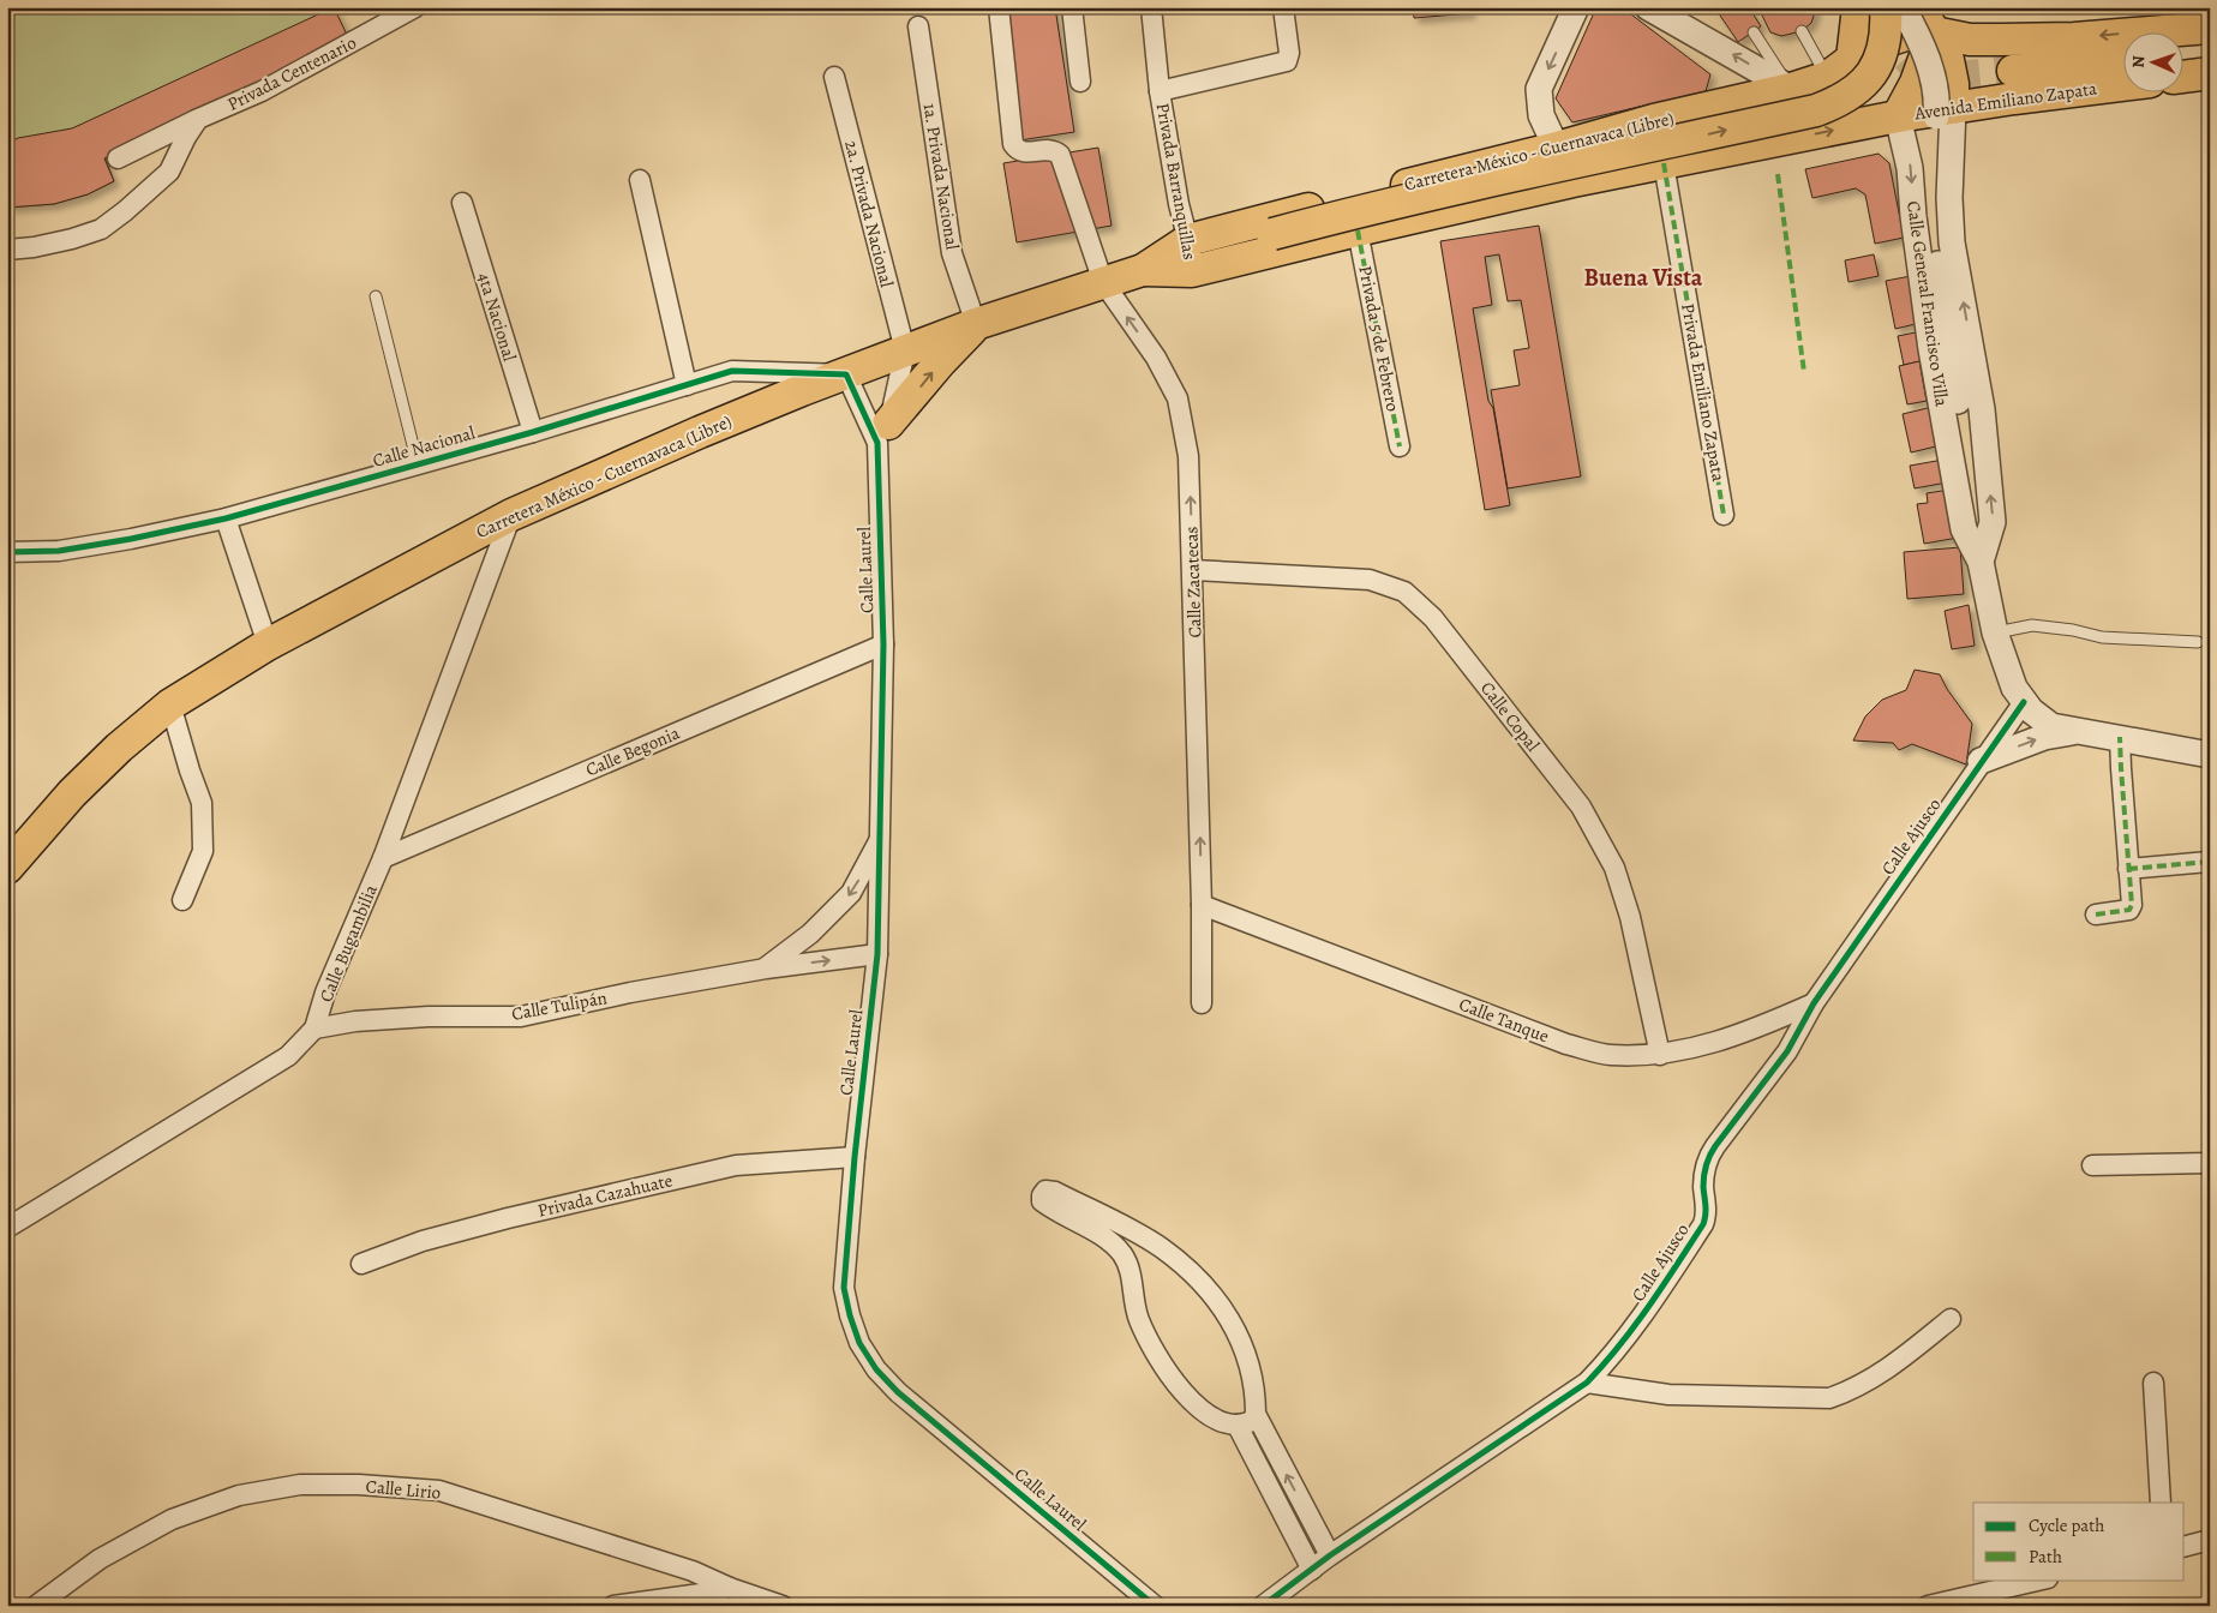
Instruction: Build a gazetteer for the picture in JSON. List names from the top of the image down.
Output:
{
  "streets": {
    "main road": ["Avenida Emiliano Zapata", "Carretera México - Cuernavaca (Libre)"],
    "street": [
      "Privada Centenario",
      "1a. Privada Nacional",
      "Privada Barranquillas",
      "2a. Privada Nacional",
      "Calle General Francisco Villa",
      "4ta Nacional",
      "Privada 5 de Febrero",
      "Privada Emiliano Zapata",
      "Calle Nacional",
      "Calle Laurel",
      "Calle Zacatecas",
      "Calle Copal",
      "Calle Begonia",
      "Calle Ajusco",
      "Calle Bugambilia",
      "Calle Tulipán",
      "Calle Tanque",
      "Privada Cazahuate",
      "Calle Lirio"
    ]
  },
  "crossings": [
    ["Avenida Emiliano Zapata", "Carretera México - Cuernavaca (Libre)"],
    ["Avenida Emiliano Zapata", "Calle General Francisco Villa"],
    ["Carretera México - Cuernavaca (Libre)", "1a. Privada Nacional"],
    ["Carretera México - Cuernavaca (Libre)", "Privada Barranquillas"],
    ["Carretera México - Cuernavaca (Libre)", "2a. Privada Nacional"],
    ["Carretera México - Cuernavaca (Libre)", "Calle General Francisco Villa"],
    ["Carretera México - Cuernavaca (Libre)", "Privada 5 de Febrero"],
    ["Carretera México - Cuernavaca (Libre)", "Privada Emiliano Zapata"],
    ["Carretera México - Cuernavaca (Libre)", "Calle Nacional"],
    ["Carretera México - Cuernavaca (Libre)", "Calle Laurel"],
    ["Carretera México - Cuernavaca (Libre)", "Calle Zacatecas"],
    ["Carretera México - Cuernavaca (Libre)", "Calle Bugambilia"],
    ["2a. Privada Nacional", "Calle Laurel"],
    ["Calle General Francisco Villa", "Calle Ajusco"],
    ["4ta Nacional", "Calle Nacional"],
    ["Calle Nacional", "Calle Laurel"],
    ["Calle Laurel", "Calle Begonia"],
    ["Calle Laurel", "Calle Tulipán"],
    ["Calle Laurel", "Privada Cazahuate"],
    ["Calle Zacatecas", "Calle Copal"],
    ["Calle Zacatecas", "Calle Tanque"],
    ["Calle Copal", "Calle Tanque"],
    ["Calle Begonia", "Calle Bugambilia"],
    ["Calle Ajusco", "Calle Tanque"],
    ["Calle Bugambilia", "Calle Tulipán"]
  ],
  "one_way": ["Calle Zacatecas"],
  "districts": ["Buena Vista"],
  "legend": ["Cycle path", "Path"],
  "north": "left"
}
